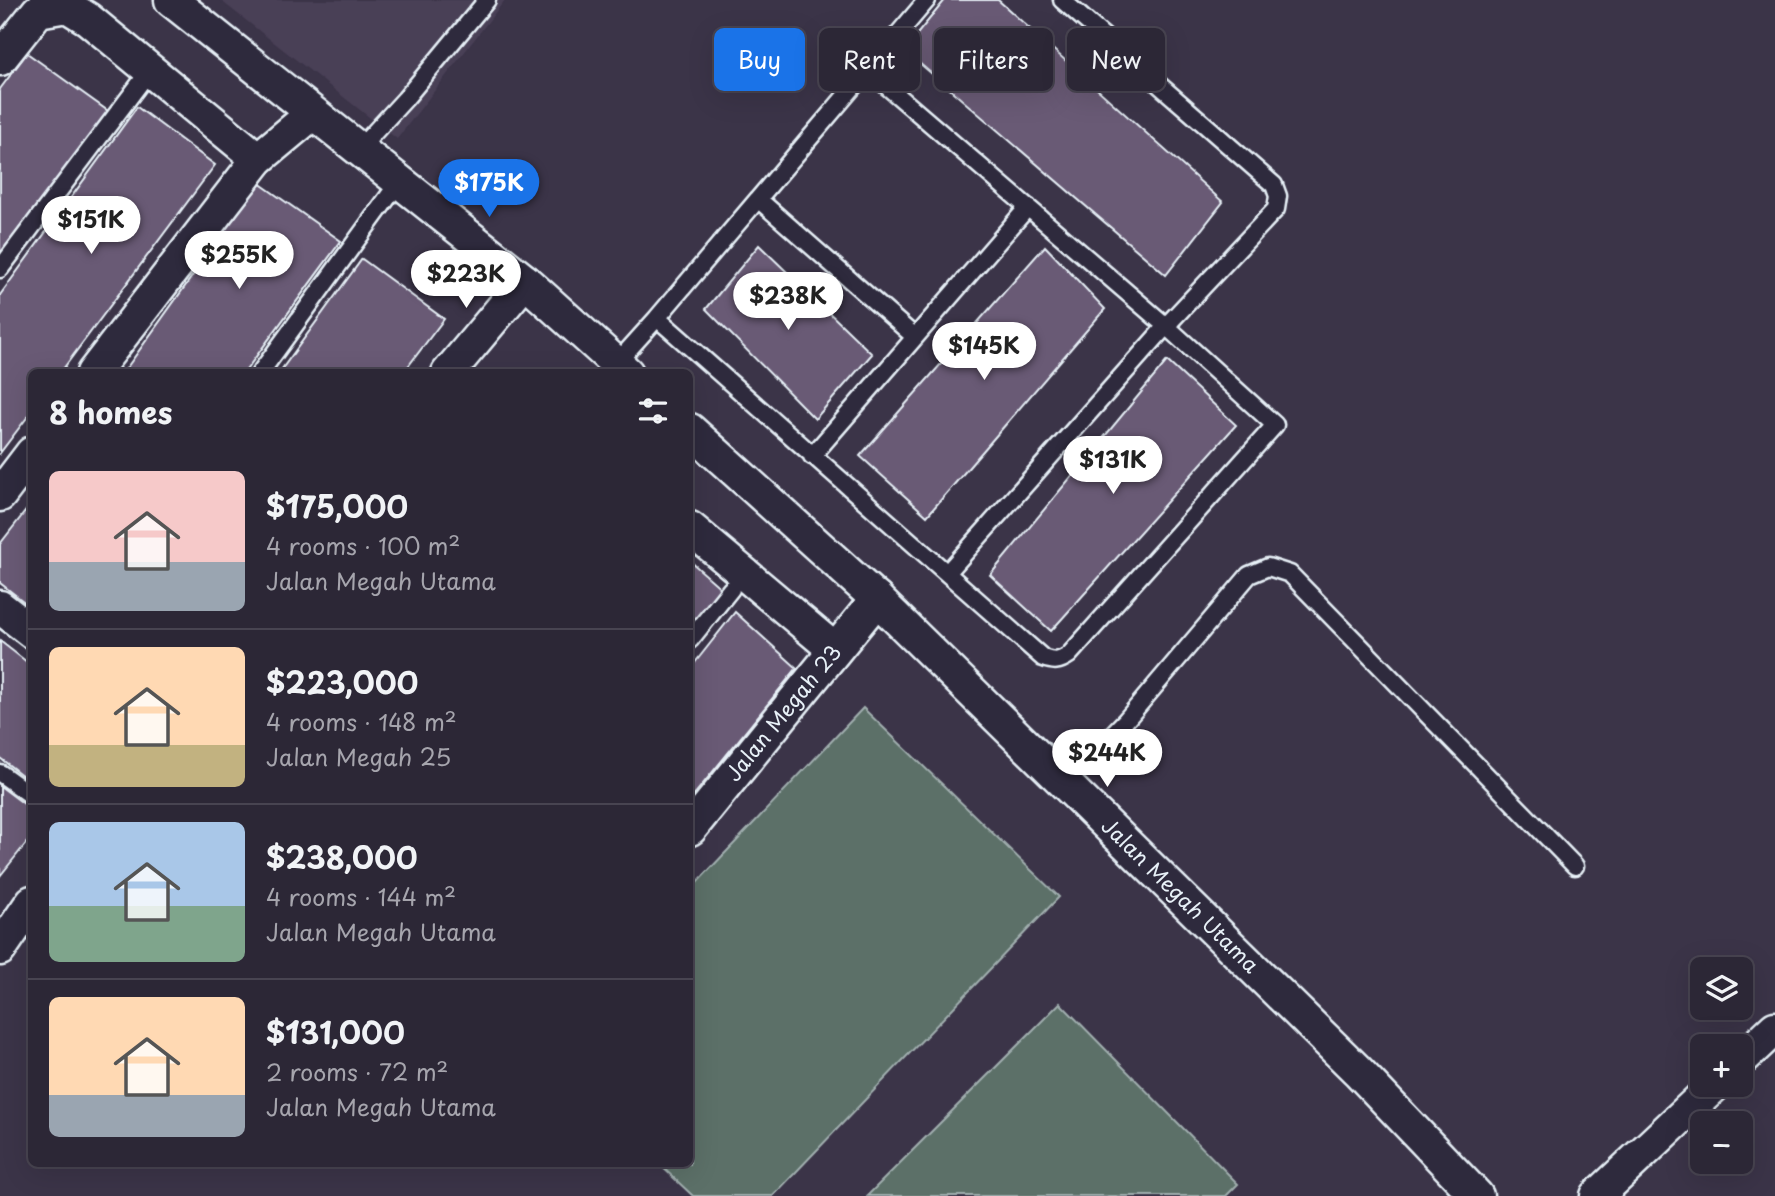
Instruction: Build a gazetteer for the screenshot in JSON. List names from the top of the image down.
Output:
{
  "streets": {
    "street": ["Jalan Megah 23", "Jalan Megah Utama"]
  },
  "crossings": [
    ["Jalan Megah 23", "Jalan Megah Utama"]
  ],
  "page": {
    "chip": [
      "Buy",
      "Rent",
      "Filters",
      "New"
    ],
    "price": [
      "$175K",
      "$151K",
      "$255K",
      "$223K",
      "$238K",
      "$145K",
      "$131K",
      "$244K"
    ],
    "heading": "8 homes",
    "list": [
      {
        "name": "$175,000",
        "note": "4 rooms · 100 m² · Jalan Megah Utama"
      },
      {
        "name": "$223,000",
        "note": "4 rooms · 148 m² · Jalan Megah 25"
      },
      {
        "name": "$238,000",
        "note": "4 rooms · 144 m² · Jalan Megah Utama"
      },
      {
        "name": "$131,000",
        "note": "2 rooms · 72 m² · Jalan Megah Utama"
      }
    ],
    "map_buttons": ["+", "−"]
  }
}
